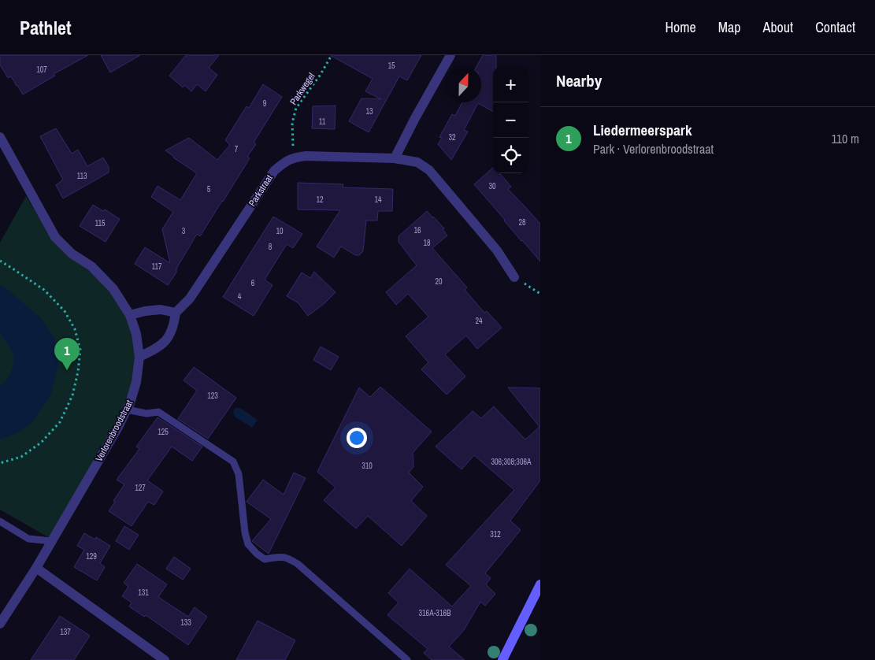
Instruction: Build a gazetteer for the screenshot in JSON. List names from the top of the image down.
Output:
{
  "streets": {
    "street": ["Parkstraat", "Verlorenbroodstraat"],
    "path": ["Parkwegel"]
  },
  "crossings": [
    ["Parkwegel", "Parkstraat"]
  ],
  "house_numbers": [
    "15",
    "107",
    "9",
    "13",
    "11",
    "32",
    "7",
    "113",
    "30",
    "5",
    "12",
    "14",
    "28",
    "115",
    "16",
    "3",
    "10",
    "18",
    "8",
    "117",
    "20",
    "6",
    "4",
    "24",
    "123",
    "125",
    "306;308;306A",
    "310",
    "127",
    "312",
    "129",
    "131",
    "316A-316B",
    "133",
    "137"
  ],
  "north": "top",
  "page": {
    "header": "Pathlet",
    "nav": [
      "Home",
      "Map",
      "About",
      "Contact"
    ],
    "heading": "Nearby",
    "map_buttons": ["+", "−"],
    "list": [
      {
        "mark": "1",
        "name": "Liedermeerspark",
        "note": "Park · Verlorenbroodstraat",
        "value": "110 m"
      }
    ],
    "pins": "1"
  }
}
